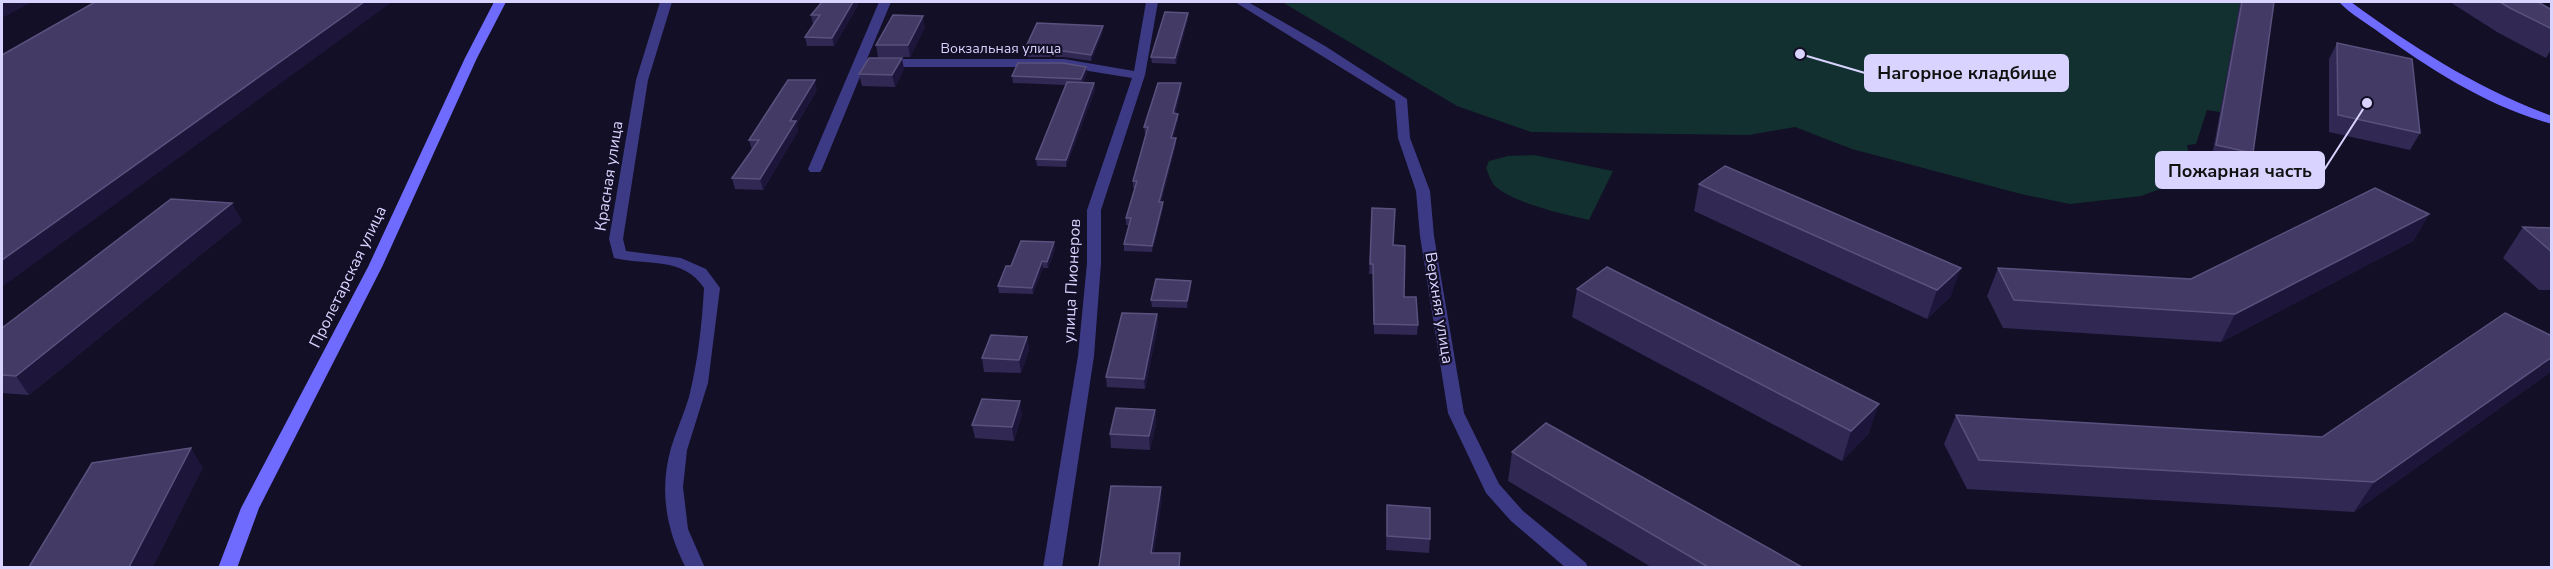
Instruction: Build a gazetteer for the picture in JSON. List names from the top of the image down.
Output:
{
  "streets": {
    "main road": ["Пролетарская улица"],
    "street": [
      "Вокзальная улица",
      "Красная улица",
      "улица Пионеров",
      "Верхняя улица"
    ]
  },
  "crossings": [
    ["Вокзальная улица", "улица Пионеров"]
  ],
  "places": ["Нагорное кладбище", "Пожарная часть"]
}
